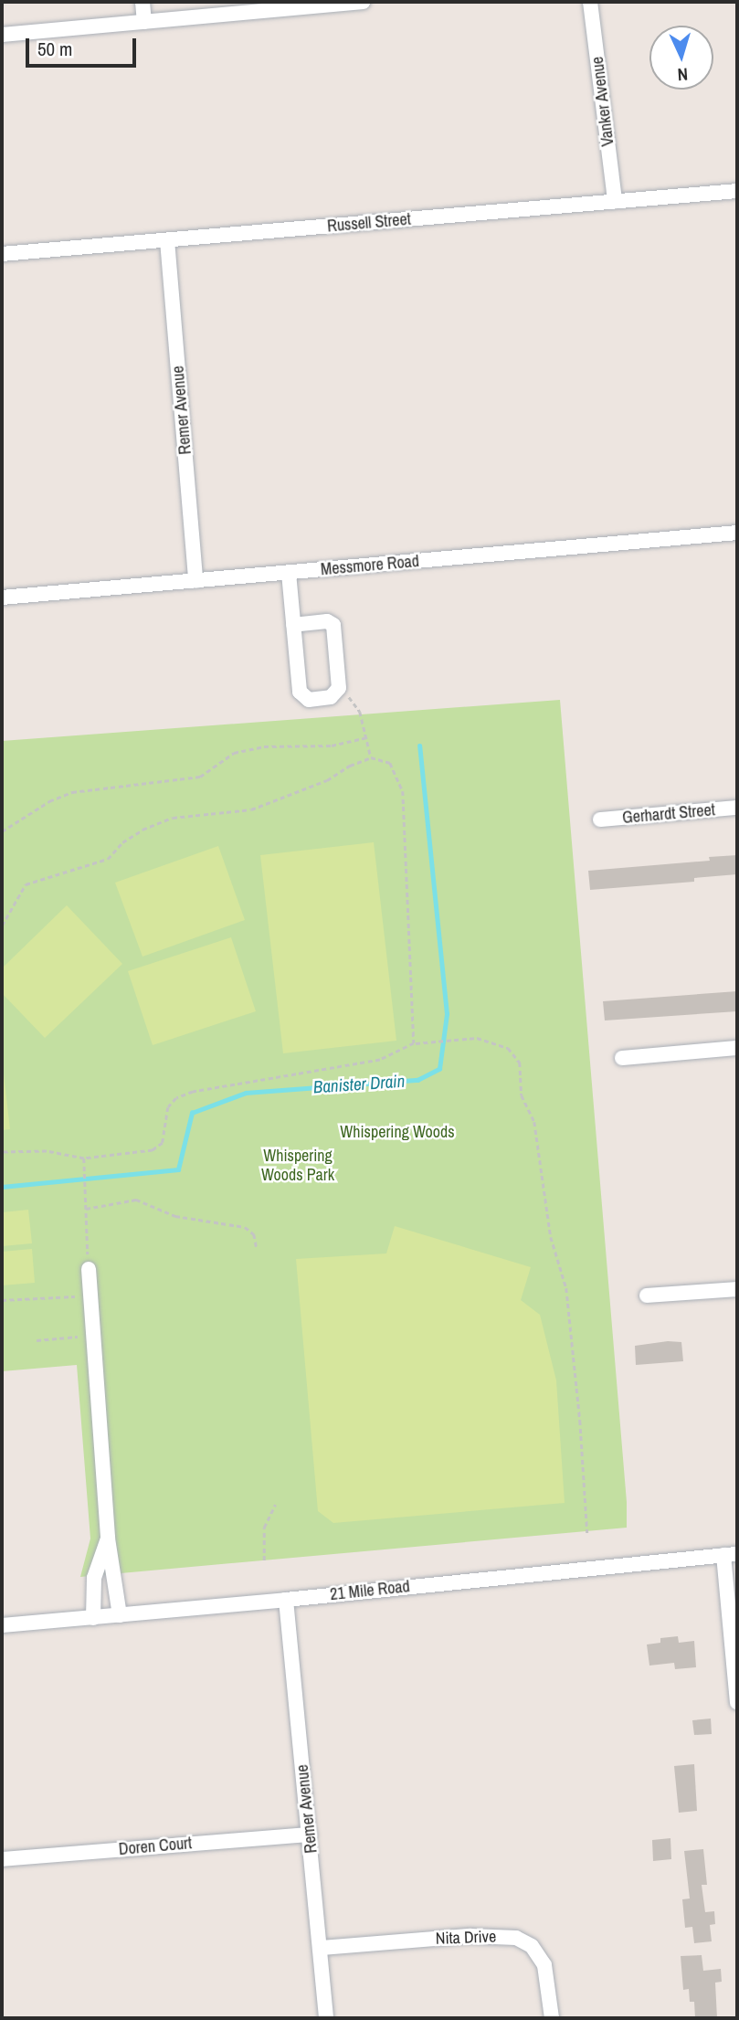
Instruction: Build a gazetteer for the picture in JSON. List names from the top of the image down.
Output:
{
  "streets": {
    "street": [
      "Vanker Avenue",
      "Russell Street",
      "Remer Avenue",
      "Messmore Road",
      "Gerhardt Street",
      "21 Mile Road",
      "Doren Court",
      "Nita Drive"
    ]
  },
  "crossings": [
    ["Vanker Avenue", "Russell Street"],
    ["Russell Street", "Remer Avenue"],
    ["Remer Avenue", "Messmore Road"],
    ["Remer Avenue", "21 Mile Road"],
    ["Remer Avenue", "Doren Court"],
    ["Remer Avenue", "Nita Drive"]
  ],
  "water": ["Banister Drain"],
  "parks": ["Whispering Woods", "Whispering Woods Park"],
  "scale_bar": "50 m",
  "north": "bottom"
}
